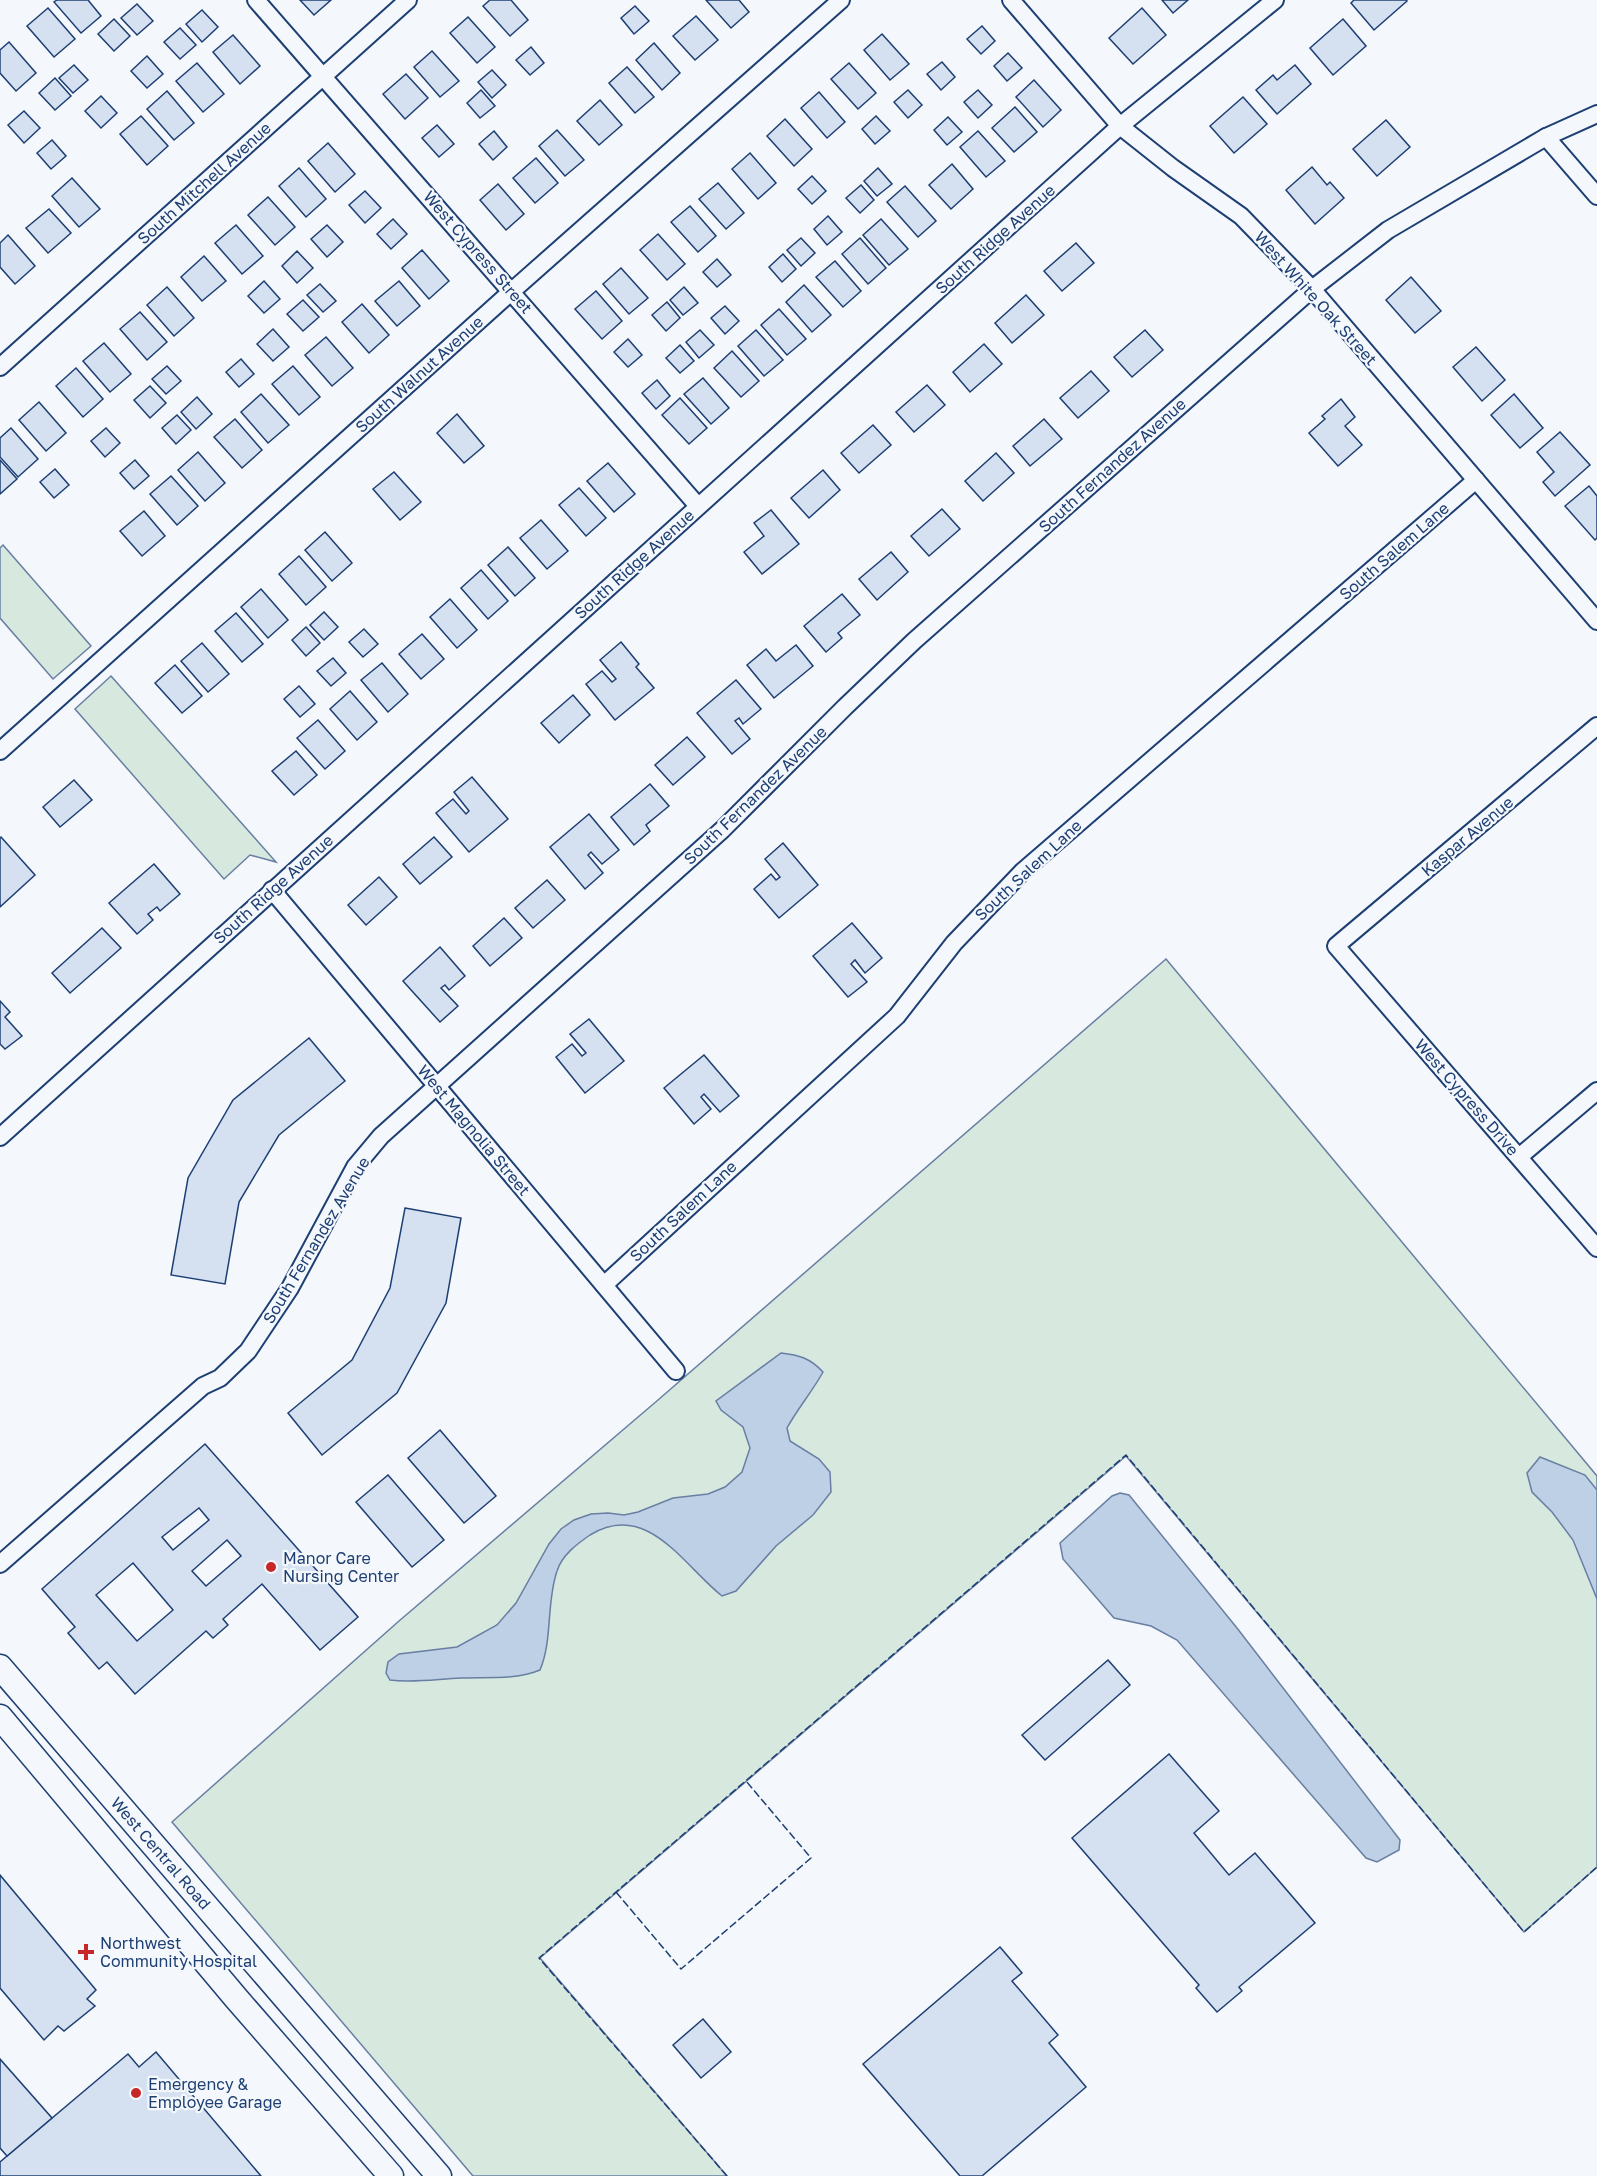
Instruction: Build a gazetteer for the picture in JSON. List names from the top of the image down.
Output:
{
  "streets": {
    "main road": ["West Central Road"],
    "street": [
      "South Mitchell Avenue",
      "South Ridge Avenue",
      "West Cypress Street",
      "West White Oak Street",
      "South Walnut Avenue",
      "South Fernandez Avenue",
      "South Salem Lane",
      "Kaspar Avenue",
      "West Cypress Drive",
      "West Magnolia Street"
    ]
  },
  "crossings": [
    ["South Mitchell Avenue", "West Cypress Street"],
    ["South Ridge Avenue", "West Cypress Street"],
    ["South Ridge Avenue", "West White Oak Street"],
    ["South Ridge Avenue", "West Magnolia Street"],
    ["West Cypress Street", "South Walnut Avenue"],
    ["West White Oak Street", "South Fernandez Avenue"],
    ["West White Oak Street", "South Salem Lane"],
    ["South Fernandez Avenue", "West Magnolia Street"],
    ["South Salem Lane", "West Magnolia Street"],
    ["Kaspar Avenue", "West Cypress Drive"]
  ],
  "places": {
    "other": ["Manor Care Nursing Center", "Emergency & Employee Garage"],
    "health": ["Northwest Community Hospital"]
  }
}
